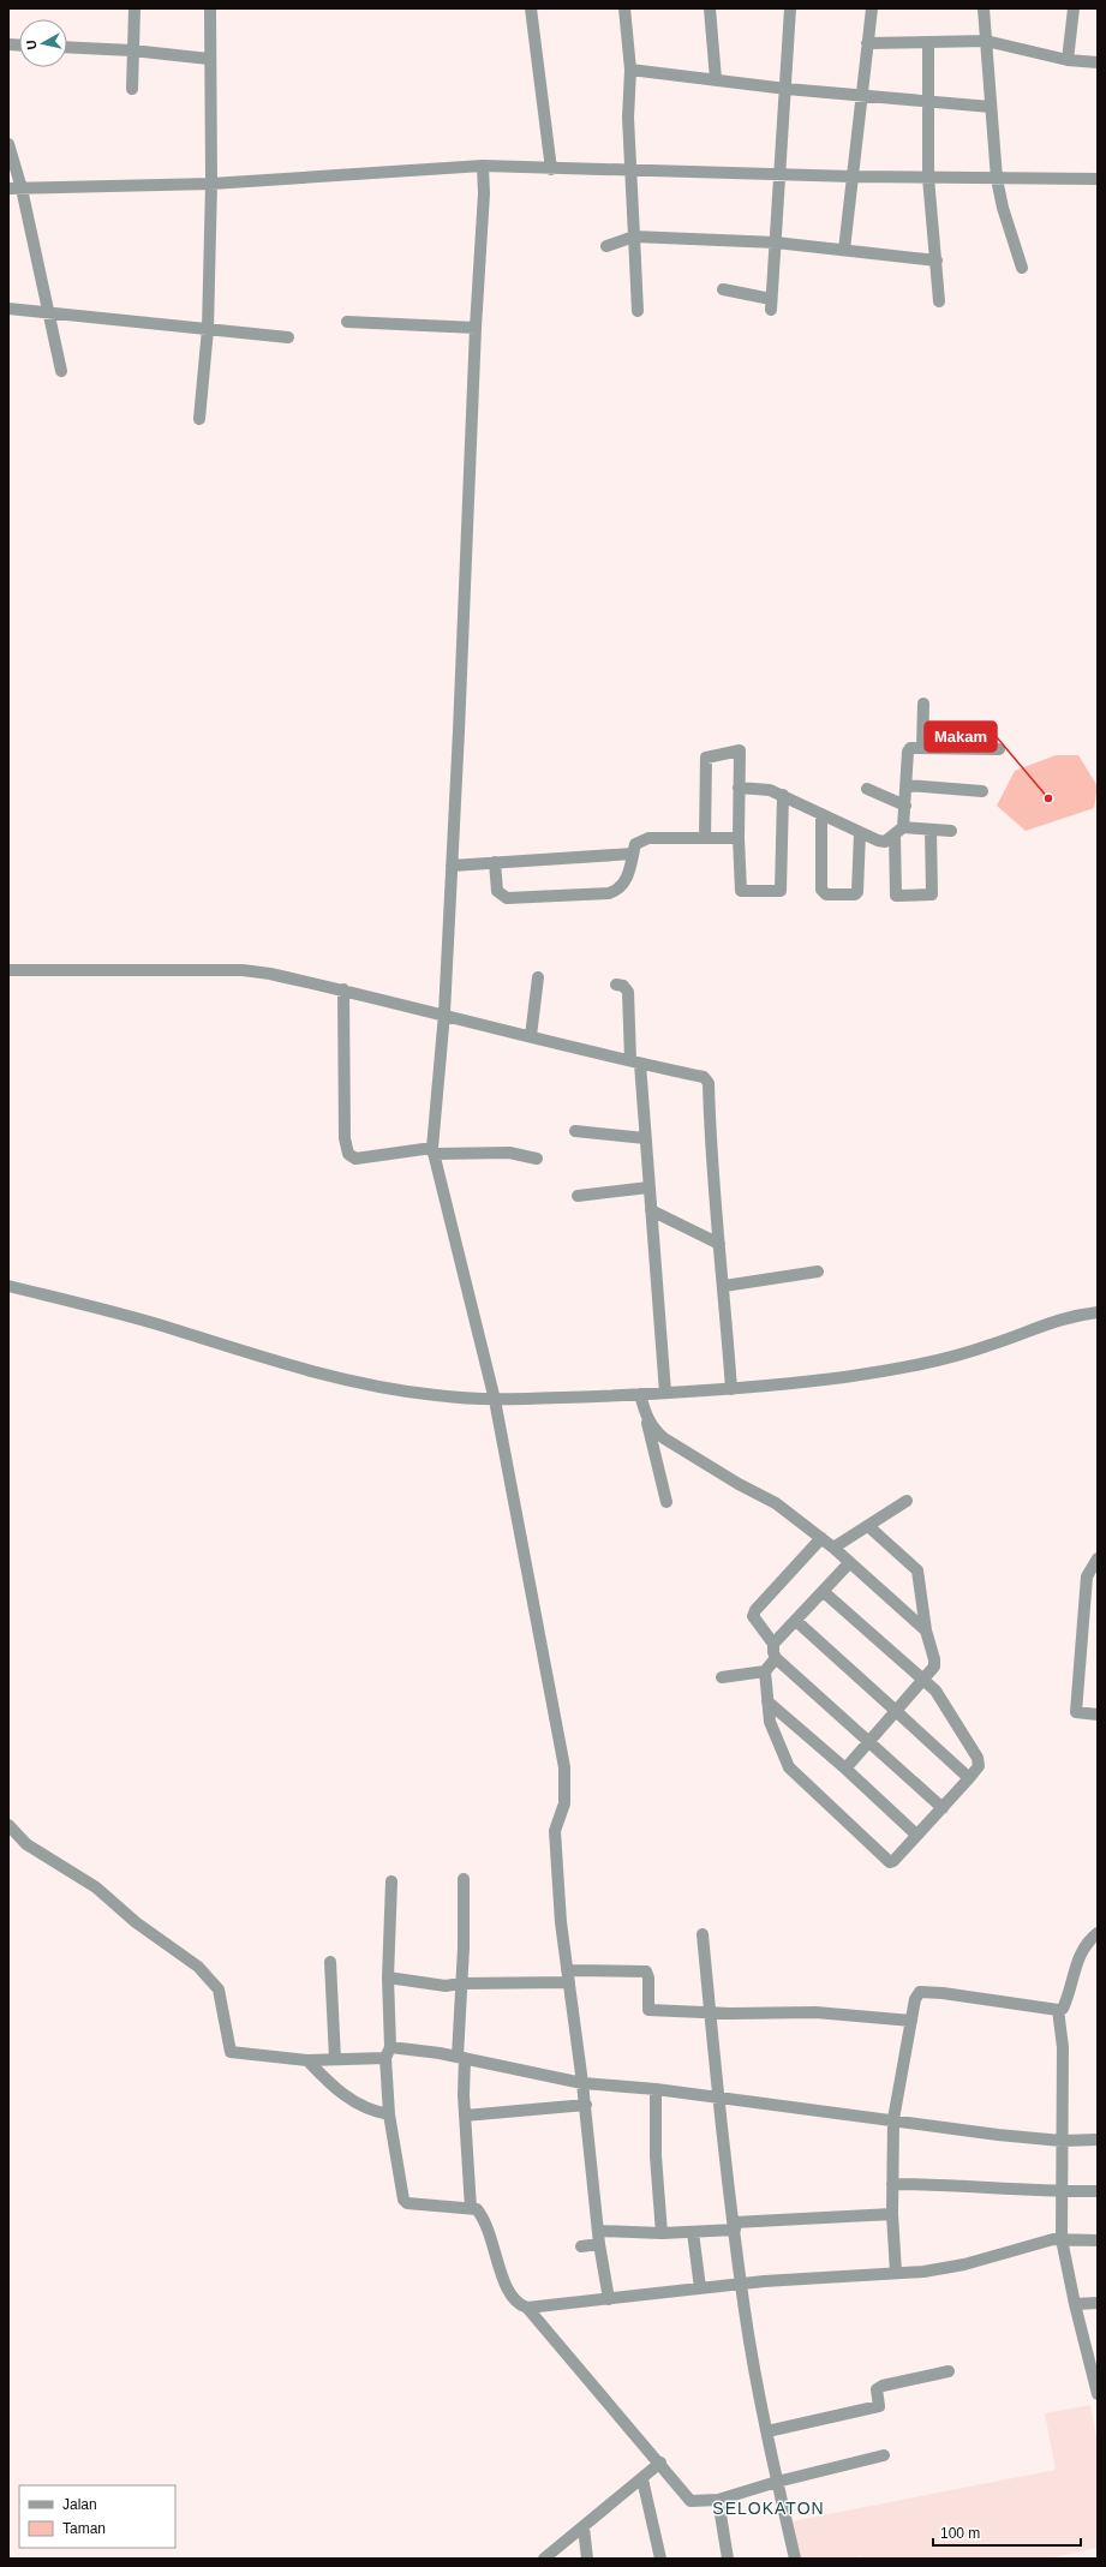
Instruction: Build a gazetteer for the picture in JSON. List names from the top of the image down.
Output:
{
  "districts": ["SELOKATON"],
  "places": ["Makam"],
  "legend": ["Jalan", "Taman"],
  "scale_bar": "100 m",
  "north": "left"
}
